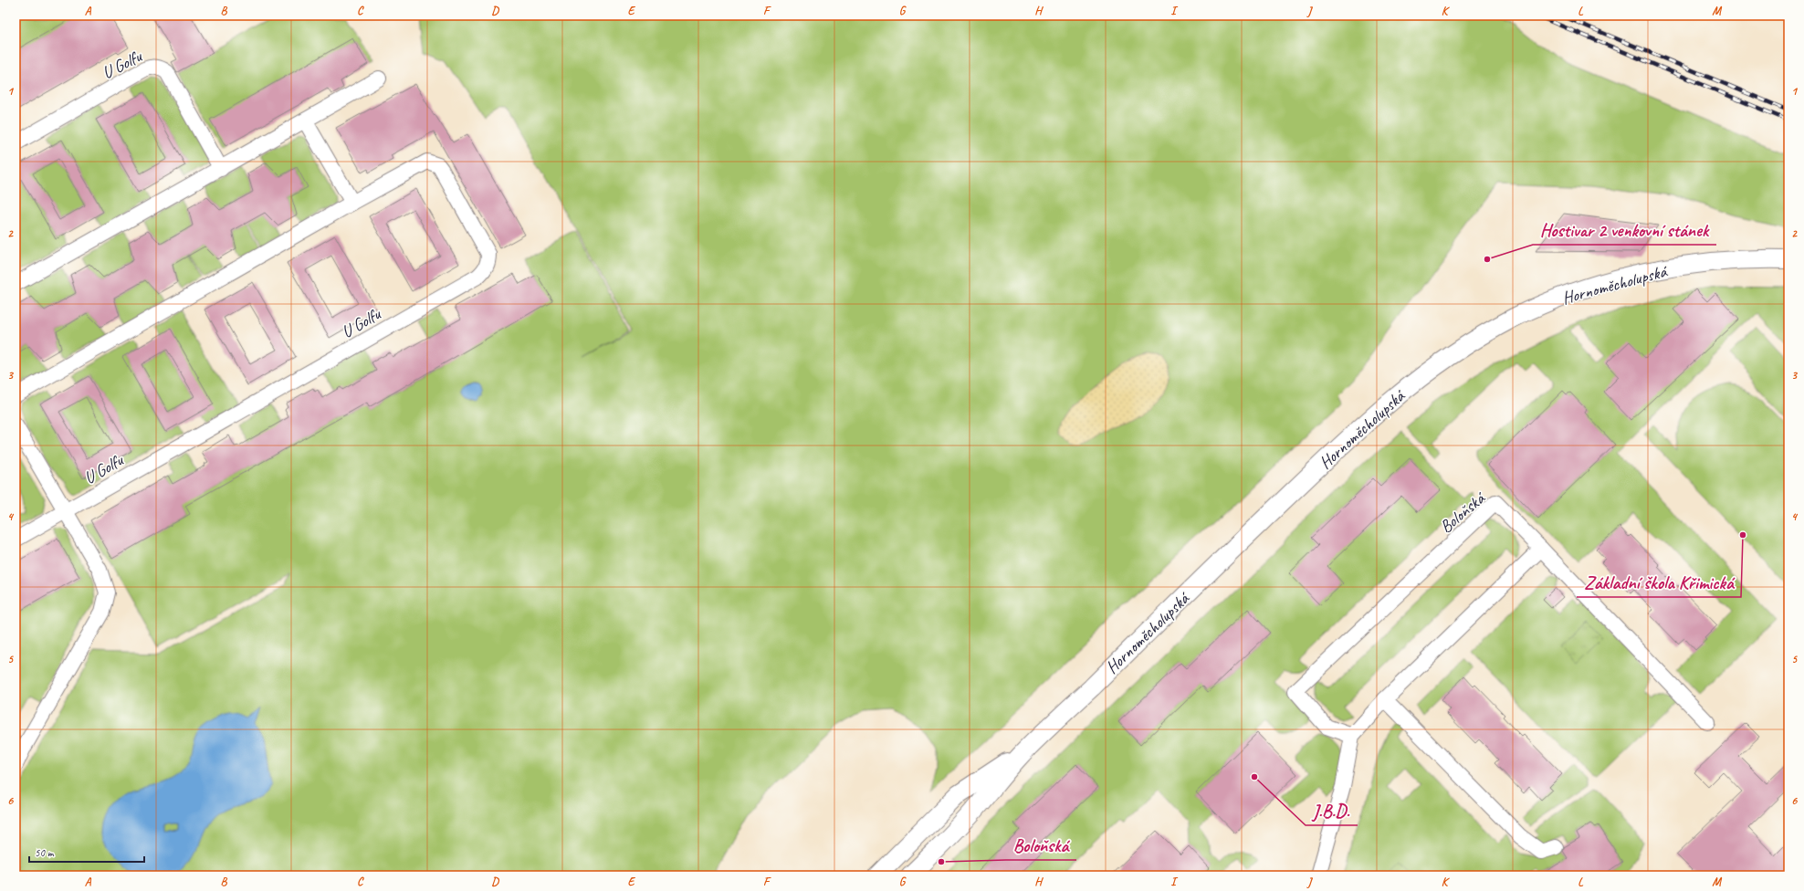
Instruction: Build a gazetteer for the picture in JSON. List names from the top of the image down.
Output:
{
  "streets": {
    "street": ["U Golfu", "Hornoměcholupská", "Boloňská"]
  },
  "places": [
    "Hostivar 2 venkovní stánek",
    "Základní škola Křimická",
    "J.B.D.",
    "Boloňská"
  ],
  "scale_bar": "50 m",
  "grid": {
    "columns": [
      "A",
      "B",
      "C",
      "D",
      "E",
      "F",
      "G",
      "H",
      "I",
      "J",
      "K",
      "L",
      "M"
    ],
    "rows": [
      "1",
      "2",
      "3",
      "4",
      "5",
      "6"
    ]
  }
}
